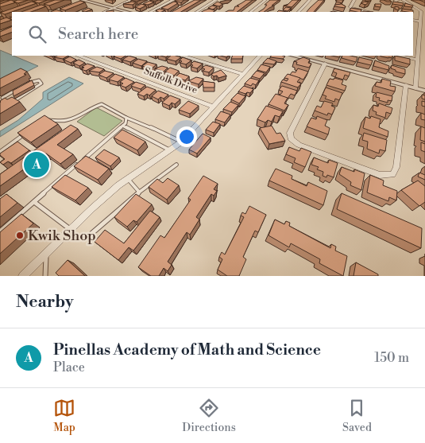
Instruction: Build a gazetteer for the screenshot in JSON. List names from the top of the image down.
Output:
{
  "streets": {
    "street": ["Suffolk Drive"]
  },
  "places": ["Kwik Shop"],
  "page": {
    "search": "Search here",
    "pins": "A",
    "heading": "Nearby",
    "list": [
      {
        "mark": "A",
        "name": "Pinellas Academy of Math and Science",
        "note": "Place",
        "value": "150 m"
      }
    ],
    "nav": ["Map", "Directions", "Saved"]
  }
}
